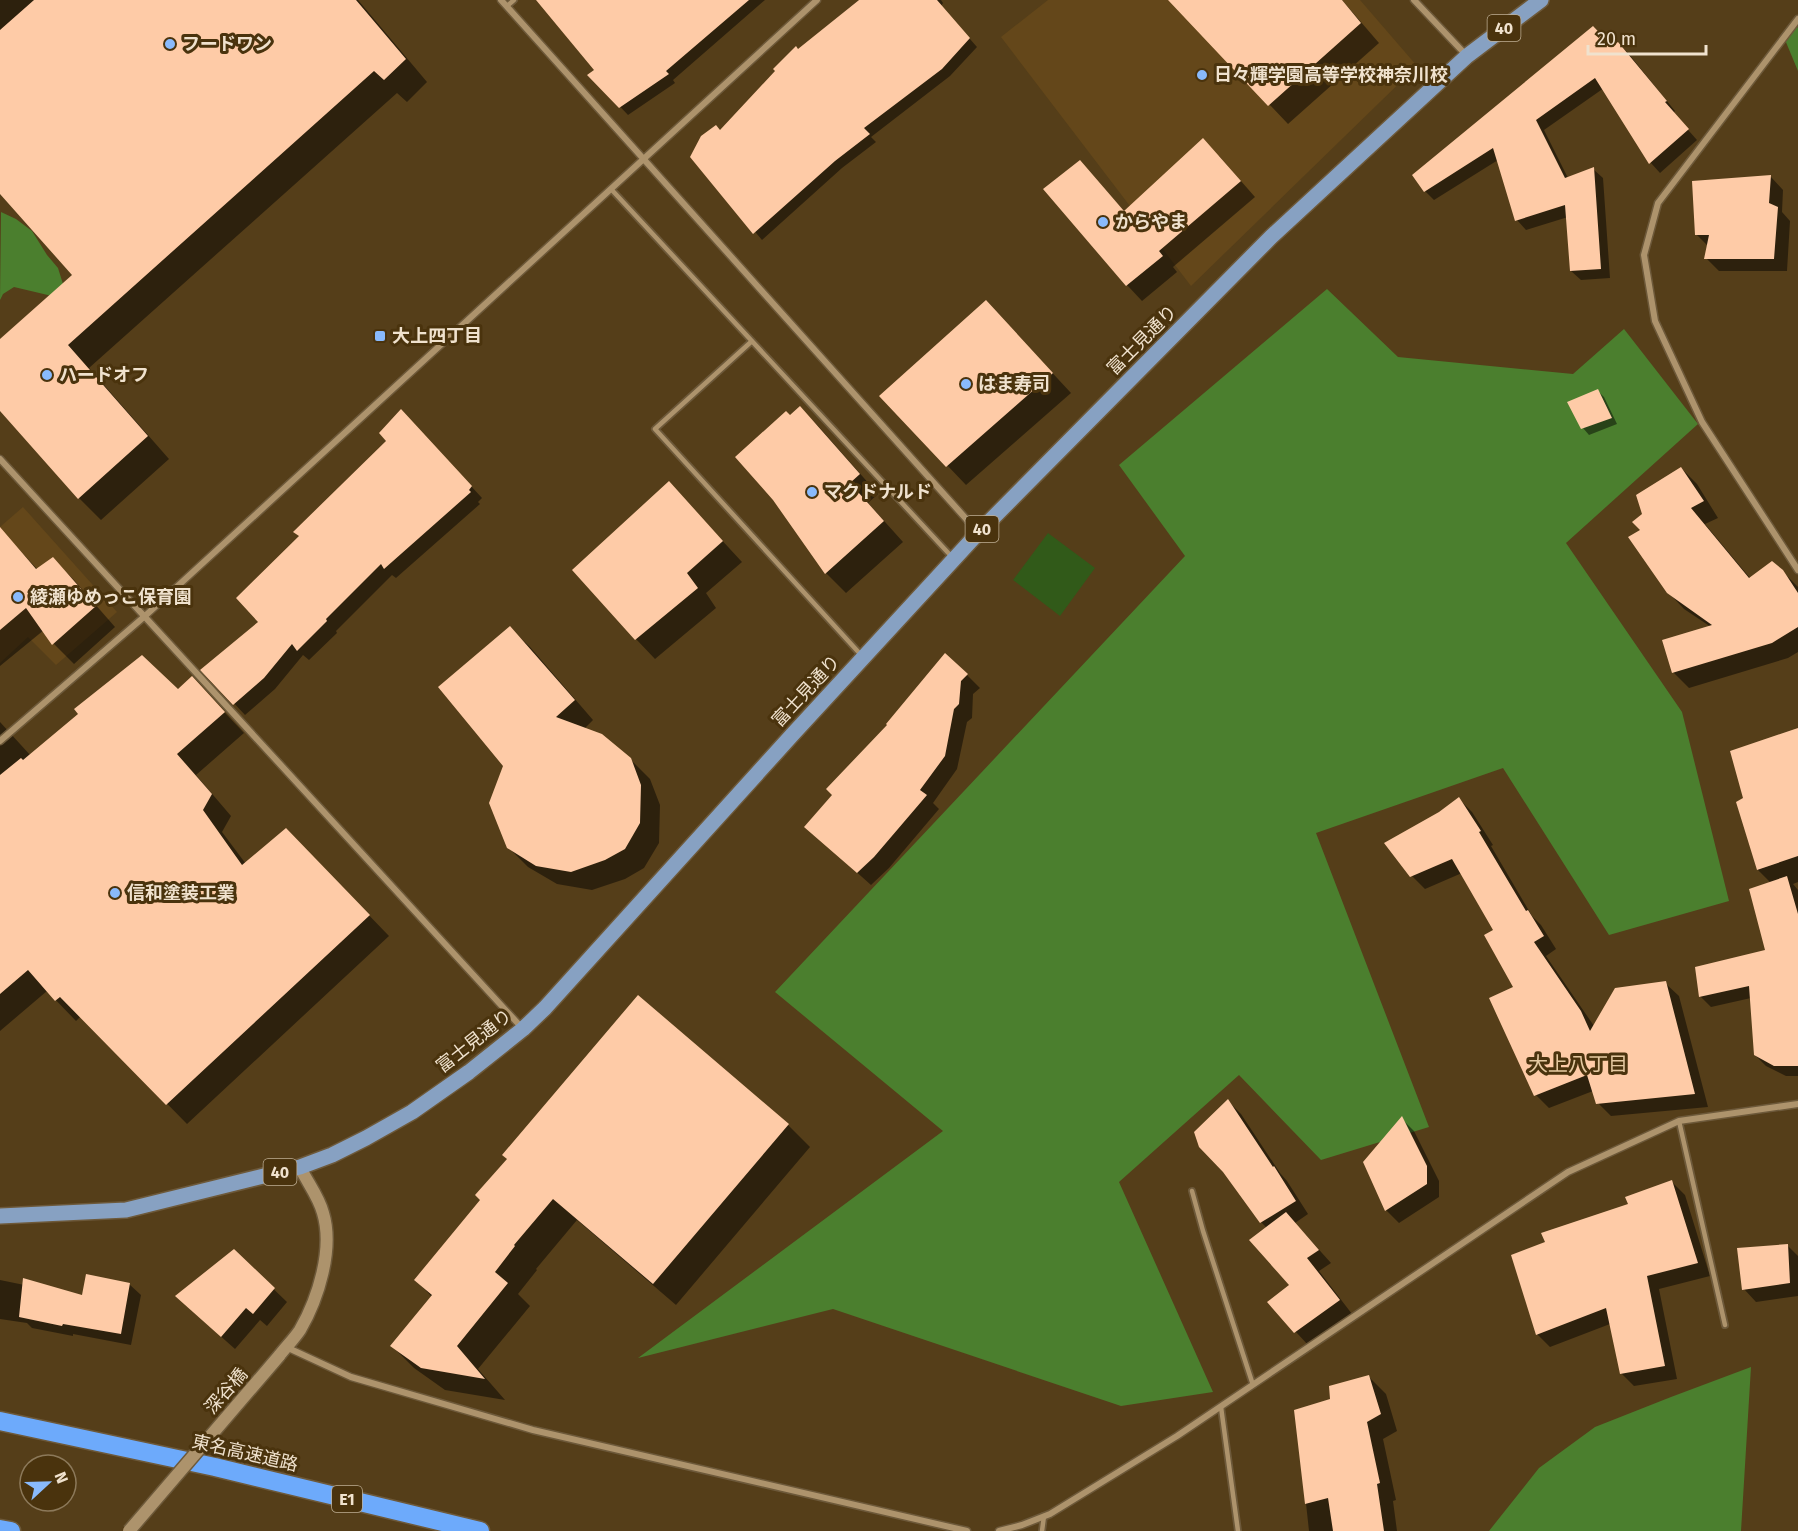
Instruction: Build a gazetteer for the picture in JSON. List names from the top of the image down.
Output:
{
  "streets": {
    "highway": ["東名高速道路", "E1"],
    "main road": ["40", "富士見通り"],
    "street": ["深谷橋"]
  },
  "crossings": [
    ["富士見通り", "深谷橋"]
  ],
  "districts": ["大上八丁目"],
  "places": {
    "other": [
      "フードワン",
      "日々輝学園高等学校神奈川校",
      "からやま",
      "ハードオフ",
      "はま寿司",
      "マクドナルド",
      "綾瀬ゆめっこ保育園",
      "信和塗装工業"
    ],
    "transit": ["大上四丁目"]
  },
  "scale_bar": "20 m",
  "north": "right"
}
